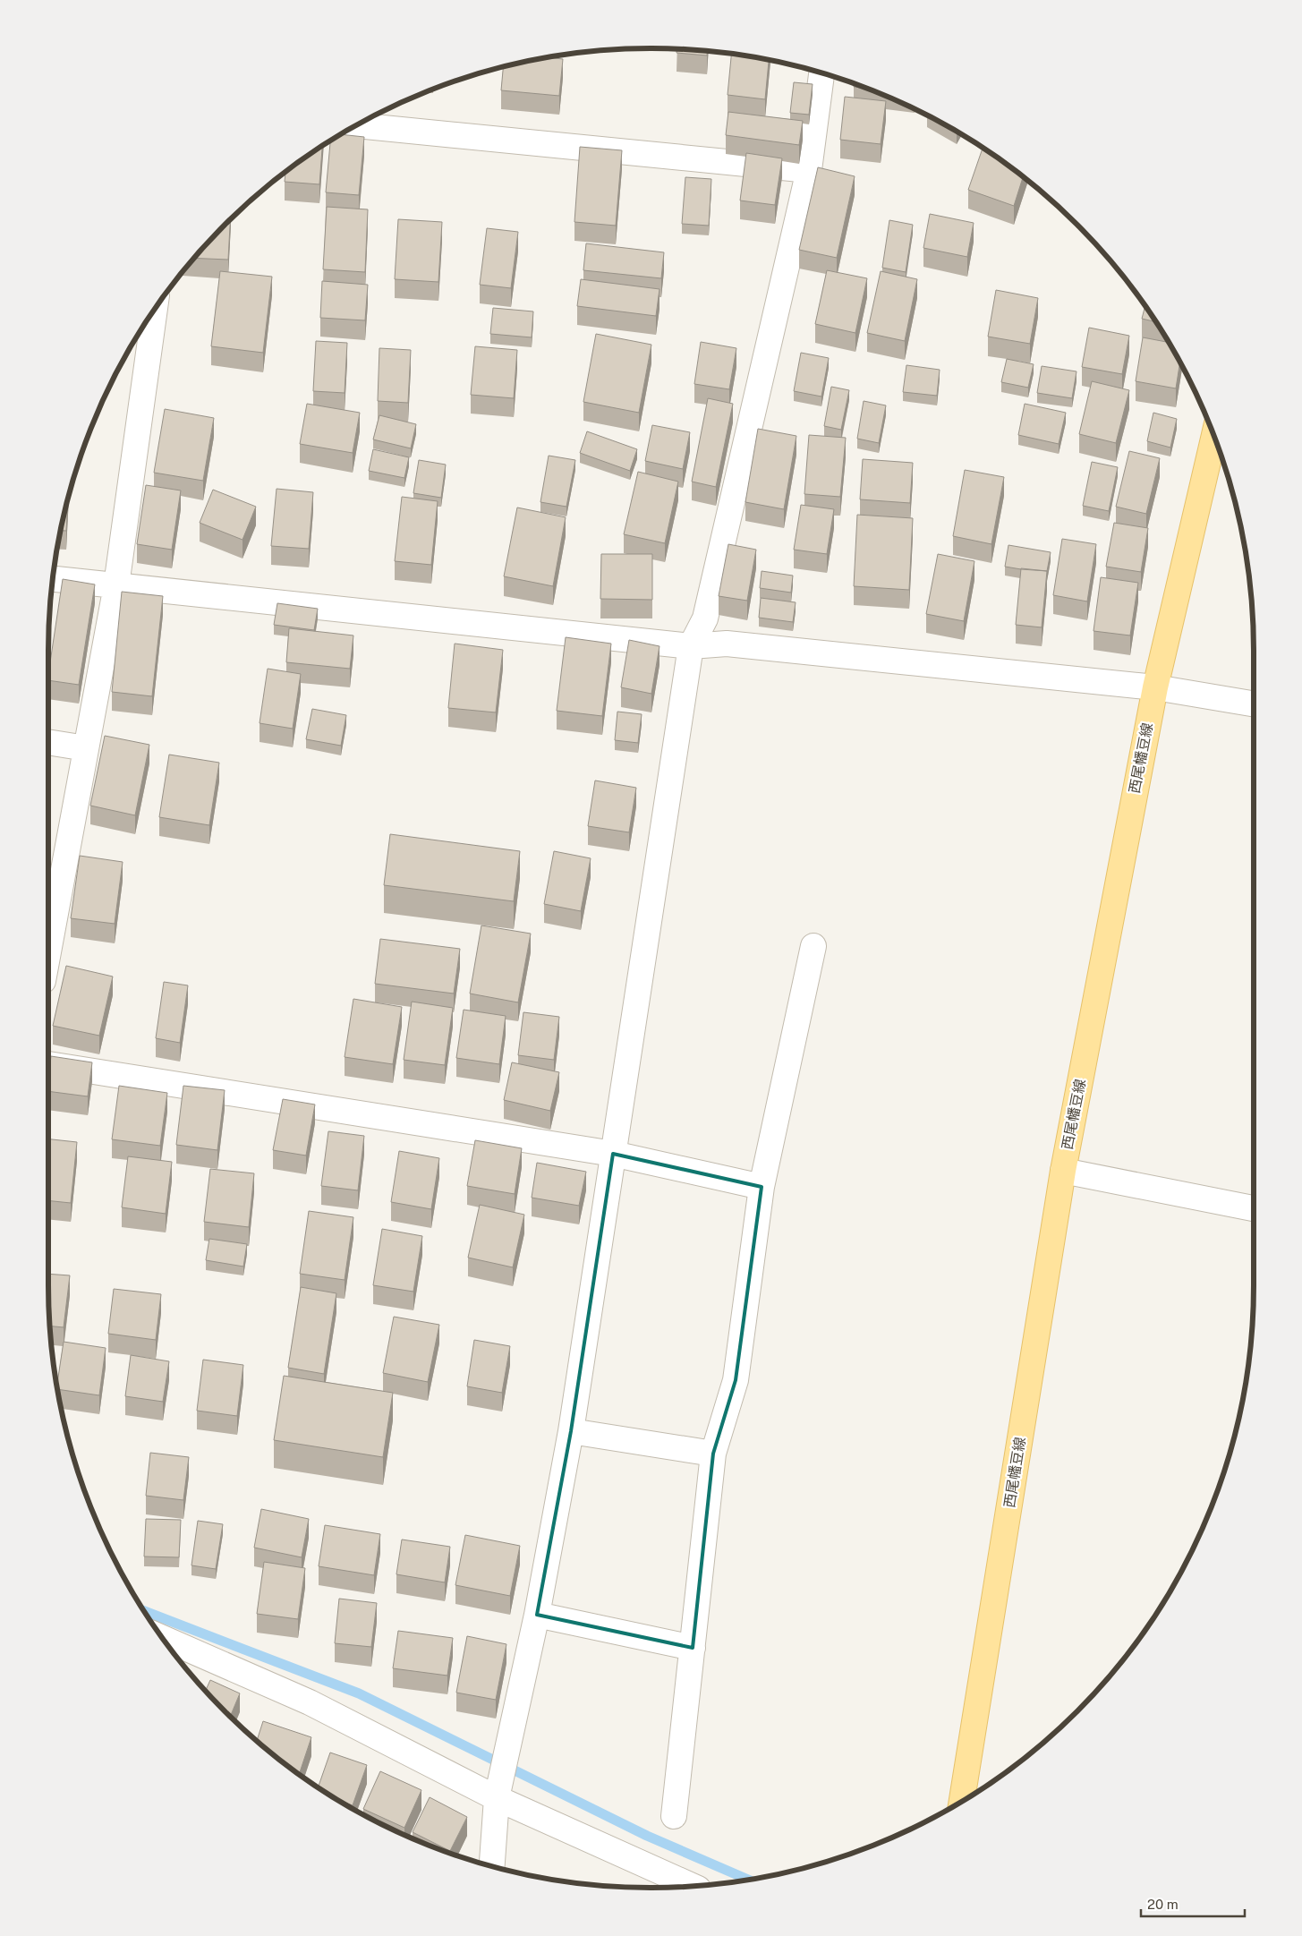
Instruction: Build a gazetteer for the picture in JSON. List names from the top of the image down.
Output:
{
  "streets": {
    "main road": ["西尾幡豆線"]
  },
  "scale_bar": "20 m"
}
